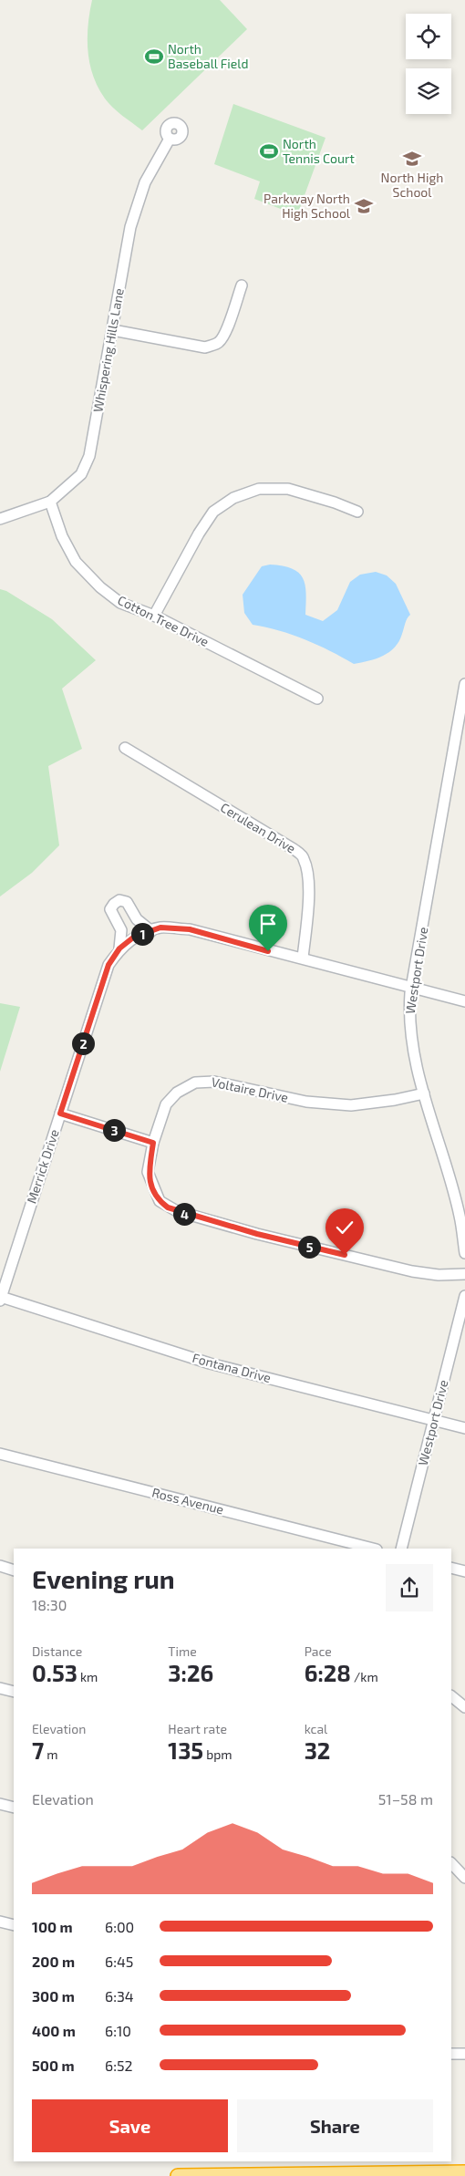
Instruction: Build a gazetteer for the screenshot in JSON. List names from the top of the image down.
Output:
{
  "streets": {
    "street": [
      "Whispering Hills Lane",
      "Cotton Tree Drive",
      "Cerulean Drive",
      "Westport Drive",
      "Voltaire Drive",
      "Merrick Drive",
      "Fontana Drive",
      "Ross Avenue"
    ]
  },
  "crossings": [
    ["Whispering Hills Lane", "Cotton Tree Drive"],
    ["Cerulean Drive", "Merrick Drive"],
    ["Westport Drive", "Voltaire Drive"],
    ["Westport Drive", "Merrick Drive"],
    ["Westport Drive", "Fontana Drive"],
    ["Merrick Drive", "Fontana Drive"]
  ],
  "places": {
    "sports": ["North Baseball Field", "North Tennis Court"],
    "school or university": ["North High School", "Parkway North High School"]
  },
  "page": {
    "pins": [
      "1",
      "2",
      "3",
      "4",
      "5"
    ],
    "heading": ["Evening run", "18:30"],
    "stats": [
      ["Distance", "0.53 km"],
      ["Time", "3:26"],
      ["Pace", "6:28 /km"],
      ["Elevation", "7 m"],
      ["Heart rate", "135 bpm"],
      ["kcal", "32"]
    ],
    "chart": ["Elevation", "51–58 m"],
    "list": [
      {
        "name": "100 m",
        "note": "6:00"
      },
      {
        "name": "200 m",
        "note": "6:45"
      },
      {
        "name": "300 m",
        "note": "6:34"
      },
      {
        "name": "400 m",
        "note": "6:10"
      },
      {
        "name": "500 m",
        "note": "6:52"
      }
    ],
    "buttons": ["Save", "Share"]
  }
}
